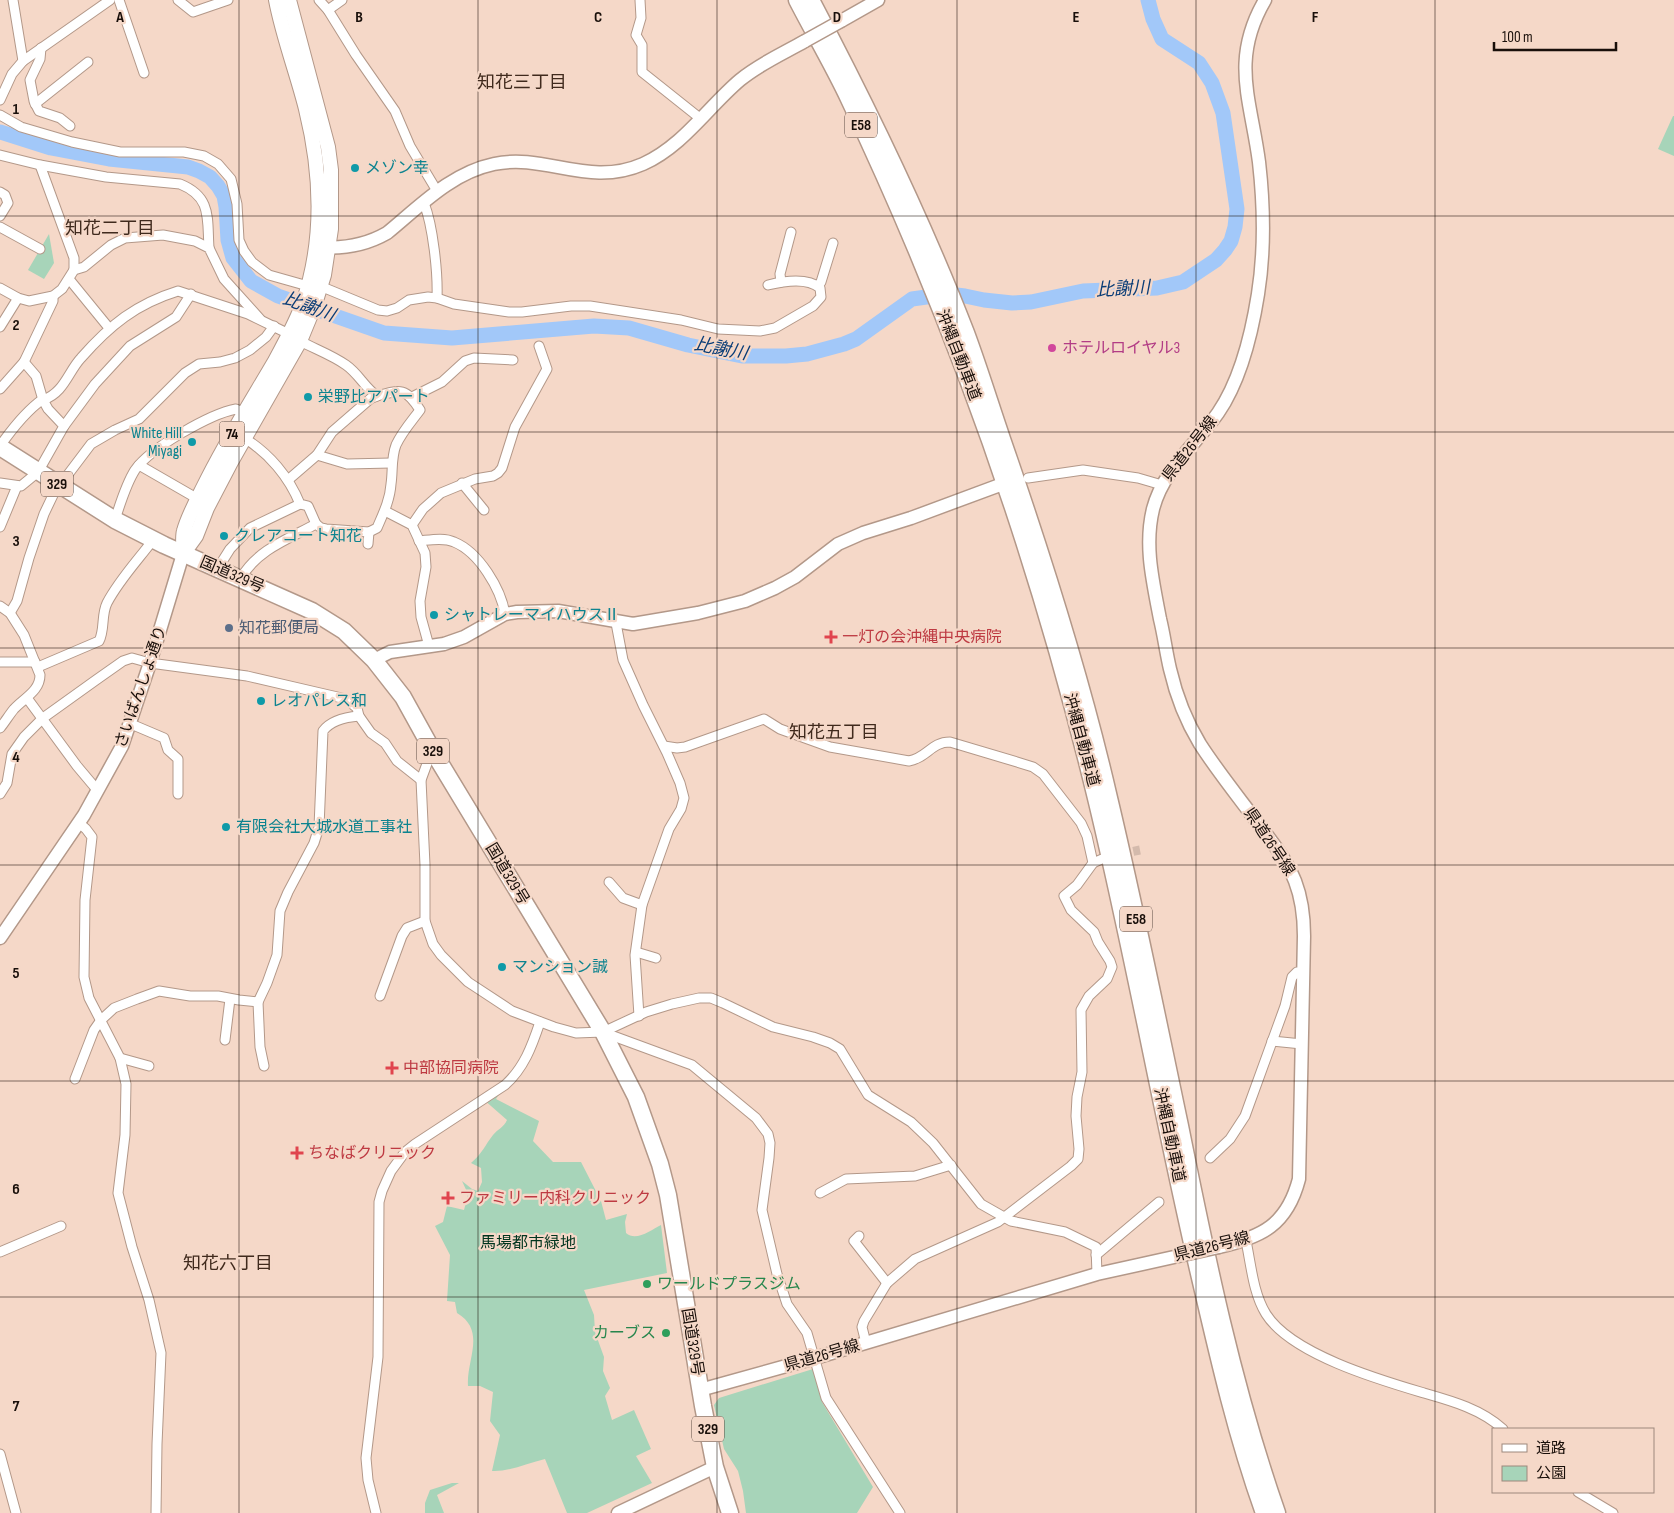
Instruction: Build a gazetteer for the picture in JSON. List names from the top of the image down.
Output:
{
  "streets": {
    "highway": [
      "E58",
      "沖縄自動車道",
      "329",
      "国道329号"
    ],
    "main road": ["74", "県道26号線", "さいばんしょ通り"]
  },
  "crossings": [
    ["74", "国道329号"],
    ["74", "さいばんしょ通り"],
    ["県道26号線", "国道329号"],
    ["国道329号", "さいばんしょ通り"]
  ],
  "districts": [
    "知花三丁目",
    "知花二丁目",
    "知花五丁目",
    "知花六丁目"
  ],
  "water": ["比謝川"],
  "parks": ["馬場都市緑地"],
  "places": {
    "other": [
      "メゾン幸",
      "ホテルロイヤル3",
      "栄野比アパート",
      "White Hill Miyagi",
      "クレアコート知花",
      "シャトレーマイハウスⅡ",
      "知花郵便局",
      "レオパレス和",
      "有限会社大城水道工事社",
      "マンション誠",
      "ワールドプラスジム",
      "カーブス"
    ],
    "health": [
      "一灯の会沖縄中央病院",
      "中部協同病院",
      "ちなばクリニック",
      "ファミリー内科クリニック"
    ]
  },
  "legend": ["道路", "公園"],
  "scale_bar": "100 m",
  "grid": {
    "columns": [
      "A",
      "B",
      "C",
      "D",
      "E",
      "F"
    ],
    "rows": [
      "1",
      "2",
      "3",
      "4",
      "5",
      "6",
      "7"
    ]
  }
}
